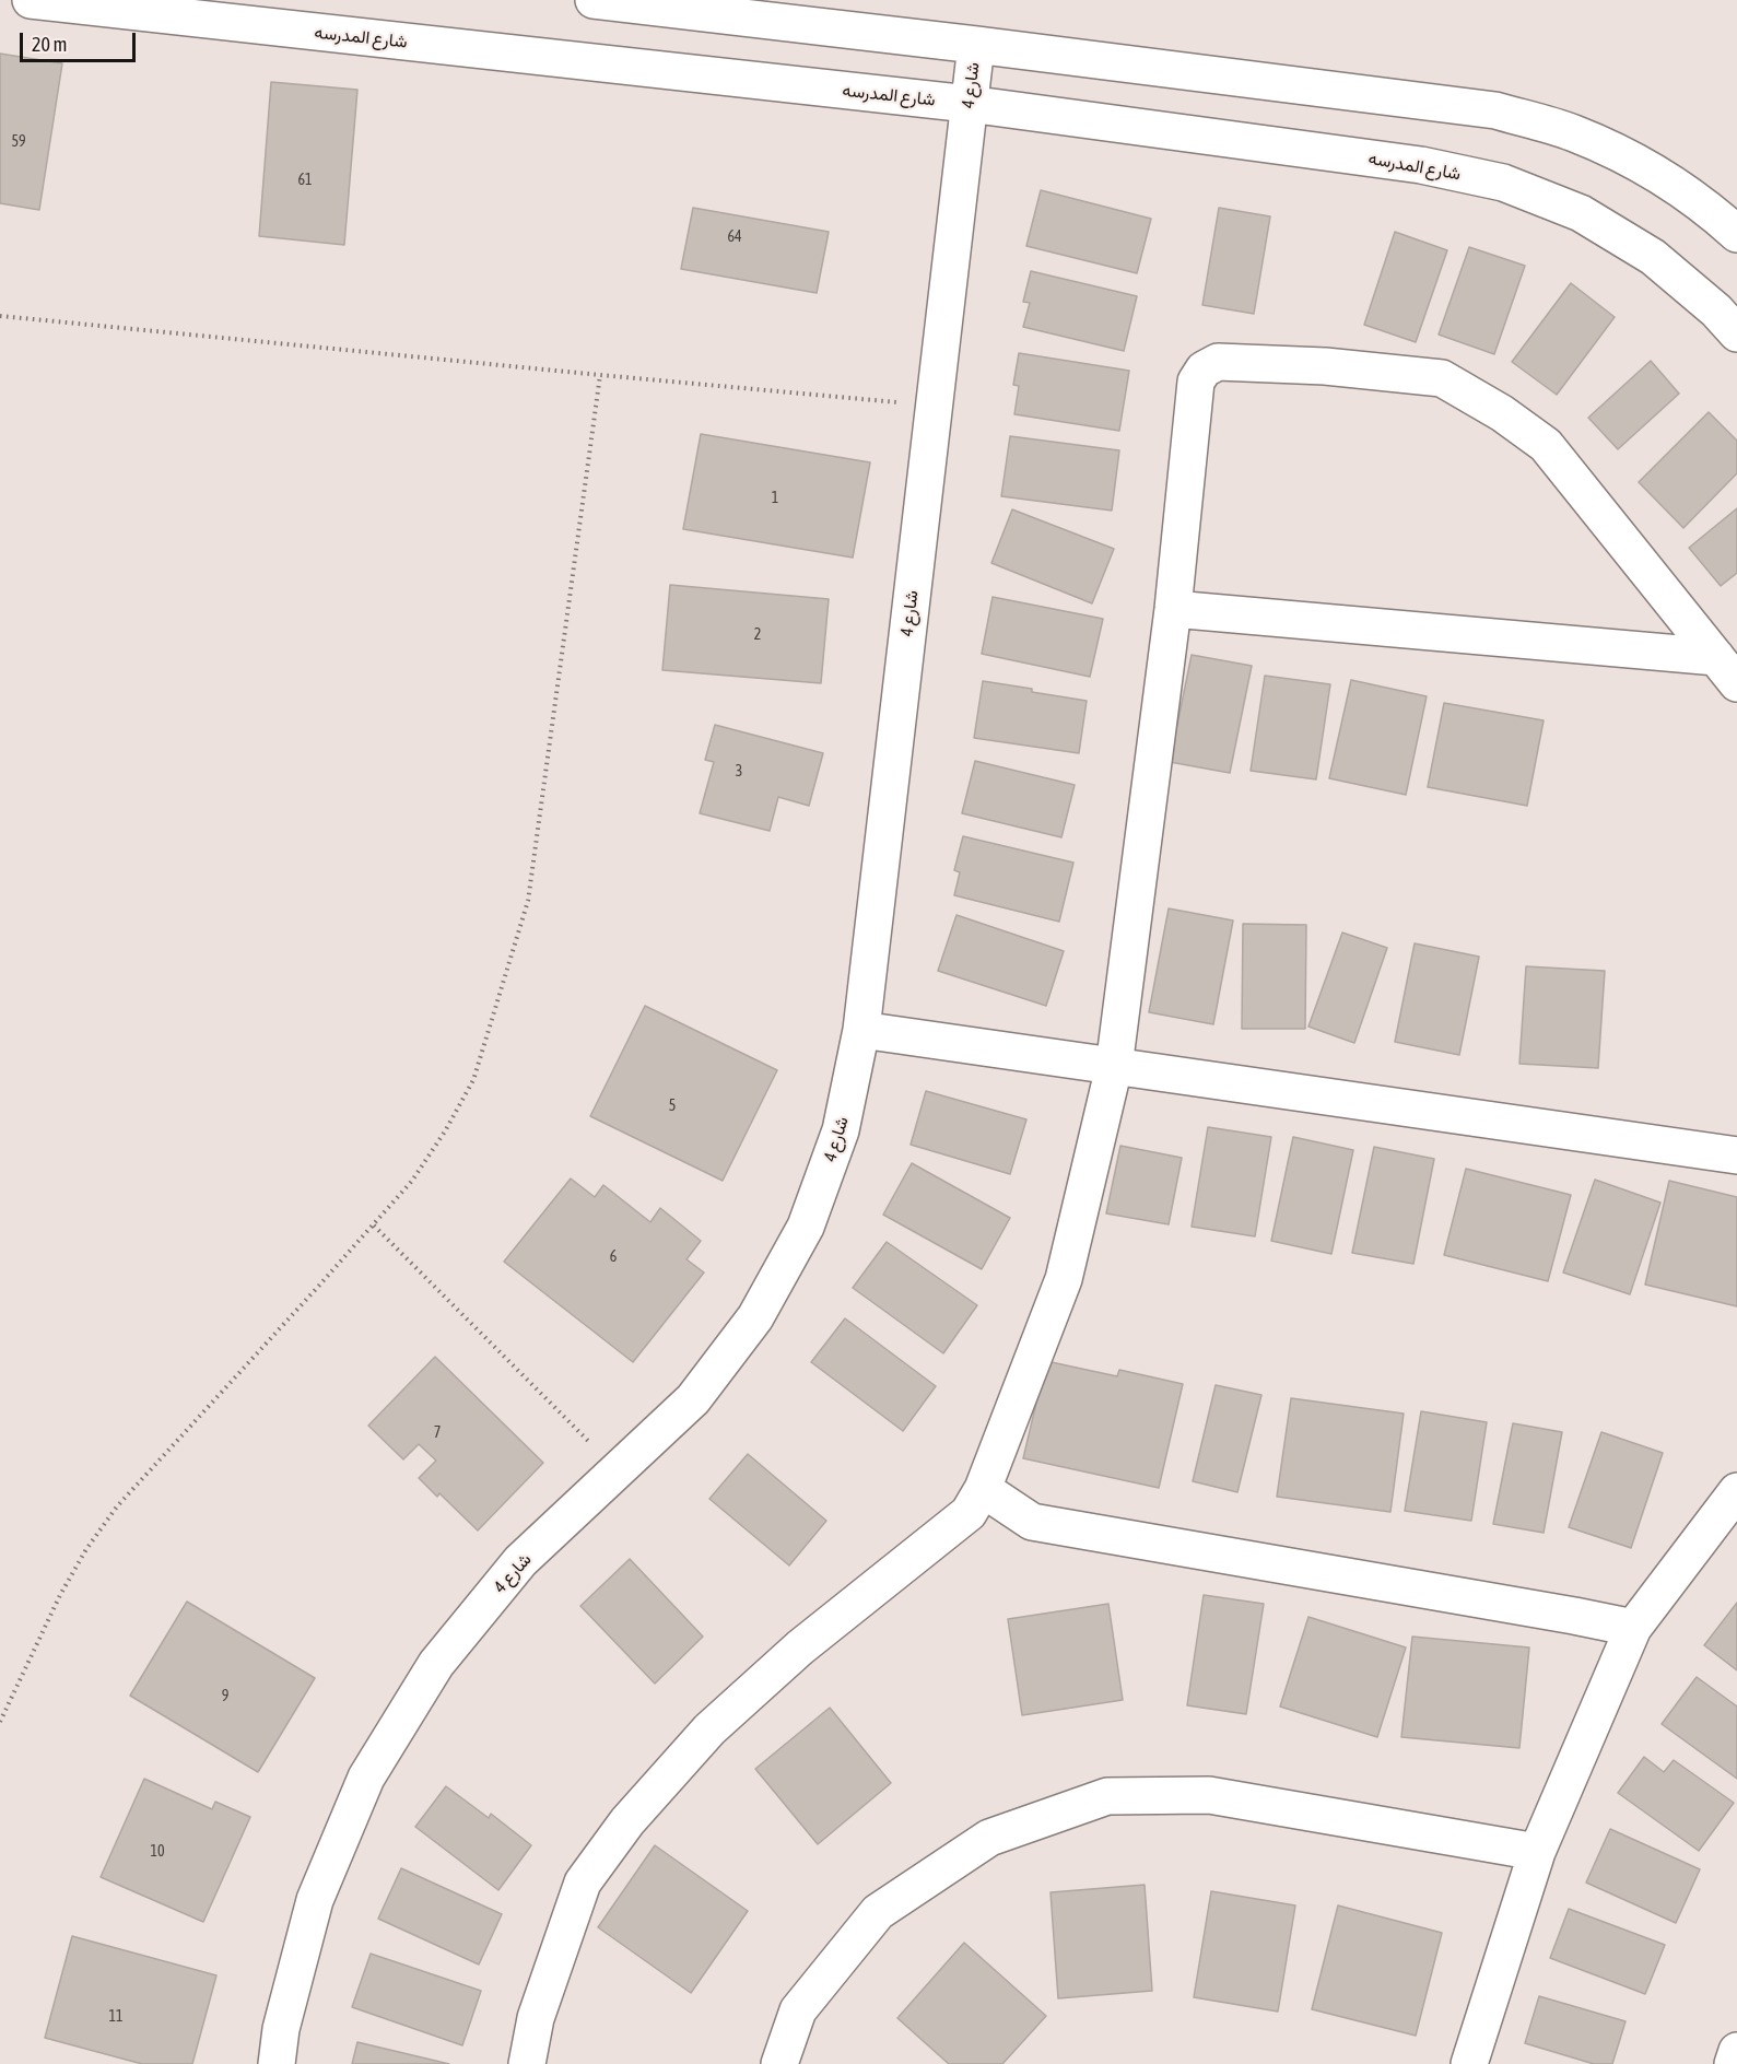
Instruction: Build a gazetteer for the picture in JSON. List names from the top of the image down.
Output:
{
  "streets": {
    "street": ["شارع المدرسه", "شارع 4"]
  },
  "crossings": [
    ["شارع المدرسه", "شارع 4"]
  ],
  "house_numbers": [
    "59",
    "61",
    "64",
    "1",
    "2",
    "3",
    "5",
    "6",
    "7",
    "9",
    "10",
    "11"
  ],
  "scale_bar": "20 m"
}
